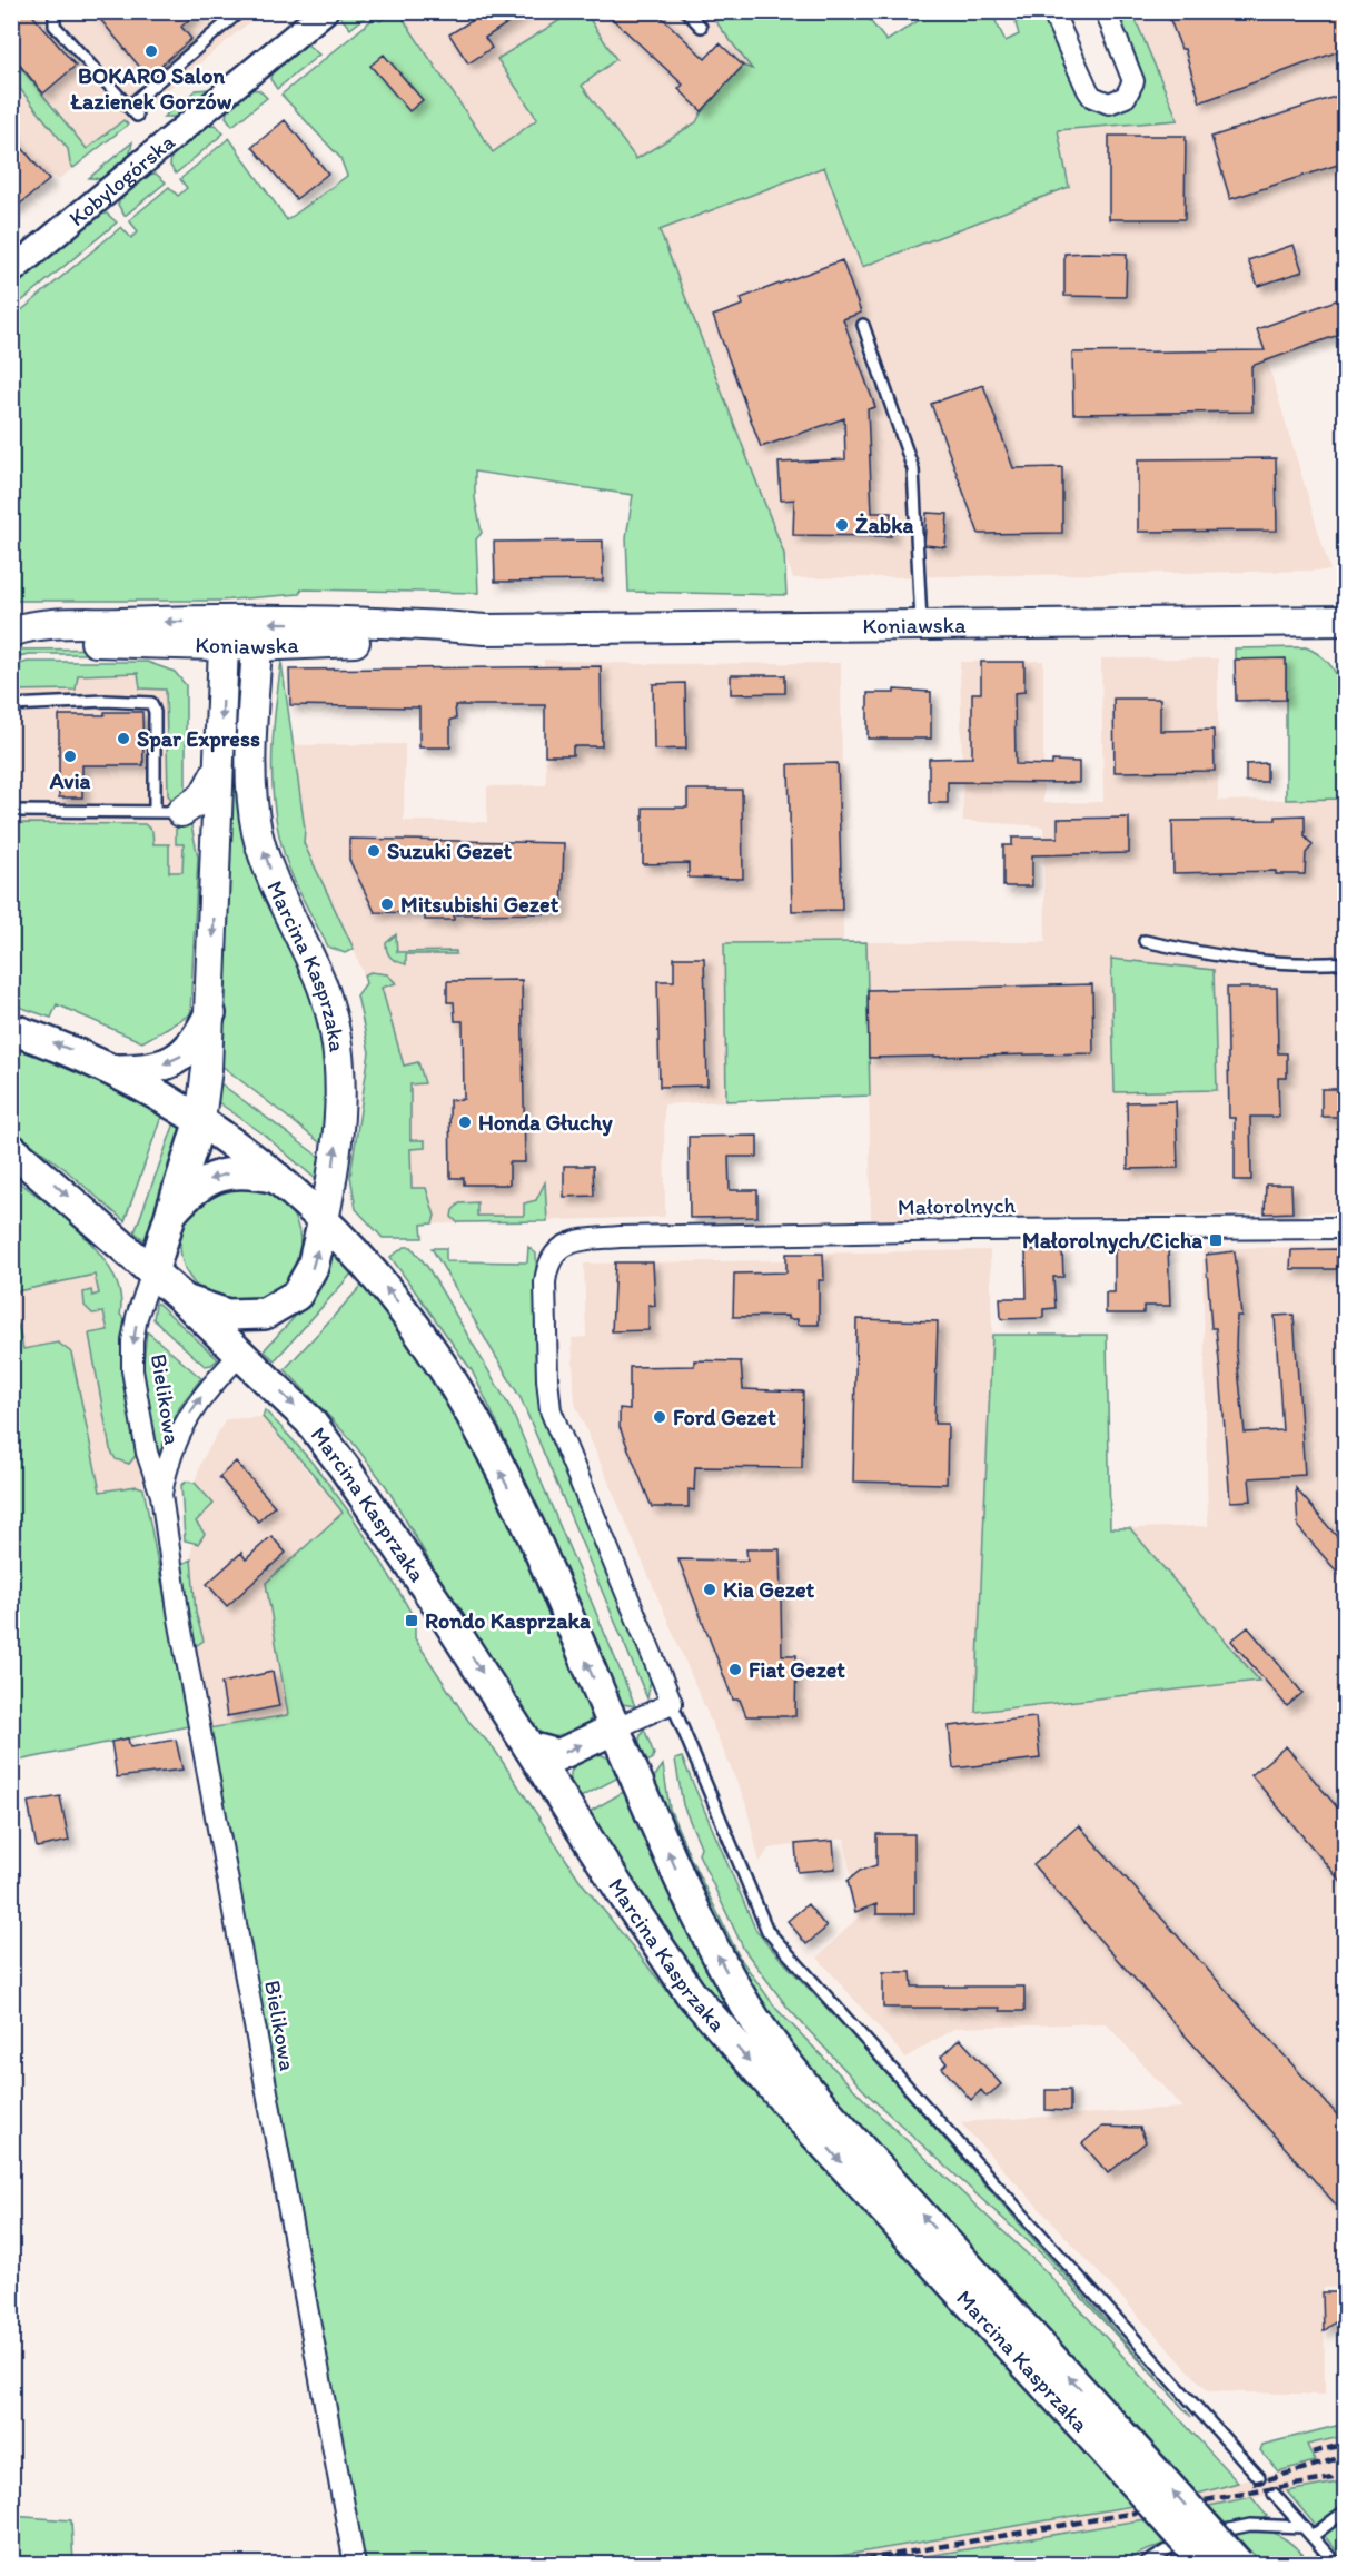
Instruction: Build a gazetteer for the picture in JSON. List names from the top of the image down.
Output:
{
  "streets": {
    "main road": ["Koniawska", "Marcina Kasprzaka"],
    "street": ["Kobylogórska", "Małorolnych", "Bielikowa"]
  },
  "crossings": [
    ["Koniawska", "Marcina Kasprzaka"],
    ["Marcina Kasprzaka", "Bielikowa"]
  ],
  "places": {
    "other": [
      "BOKARO Salon Łazienek Gorzów",
      "Żabka",
      "Spar Express",
      "Avia",
      "Suzuki Gezet",
      "Mitsubishi Gezet",
      "Honda Głuchy",
      "Ford Gezet",
      "Kia Gezet",
      "Fiat Gezet"
    ],
    "transit": ["Małorolnych/Cicha", "Rondo Kasprzaka"]
  }
}
